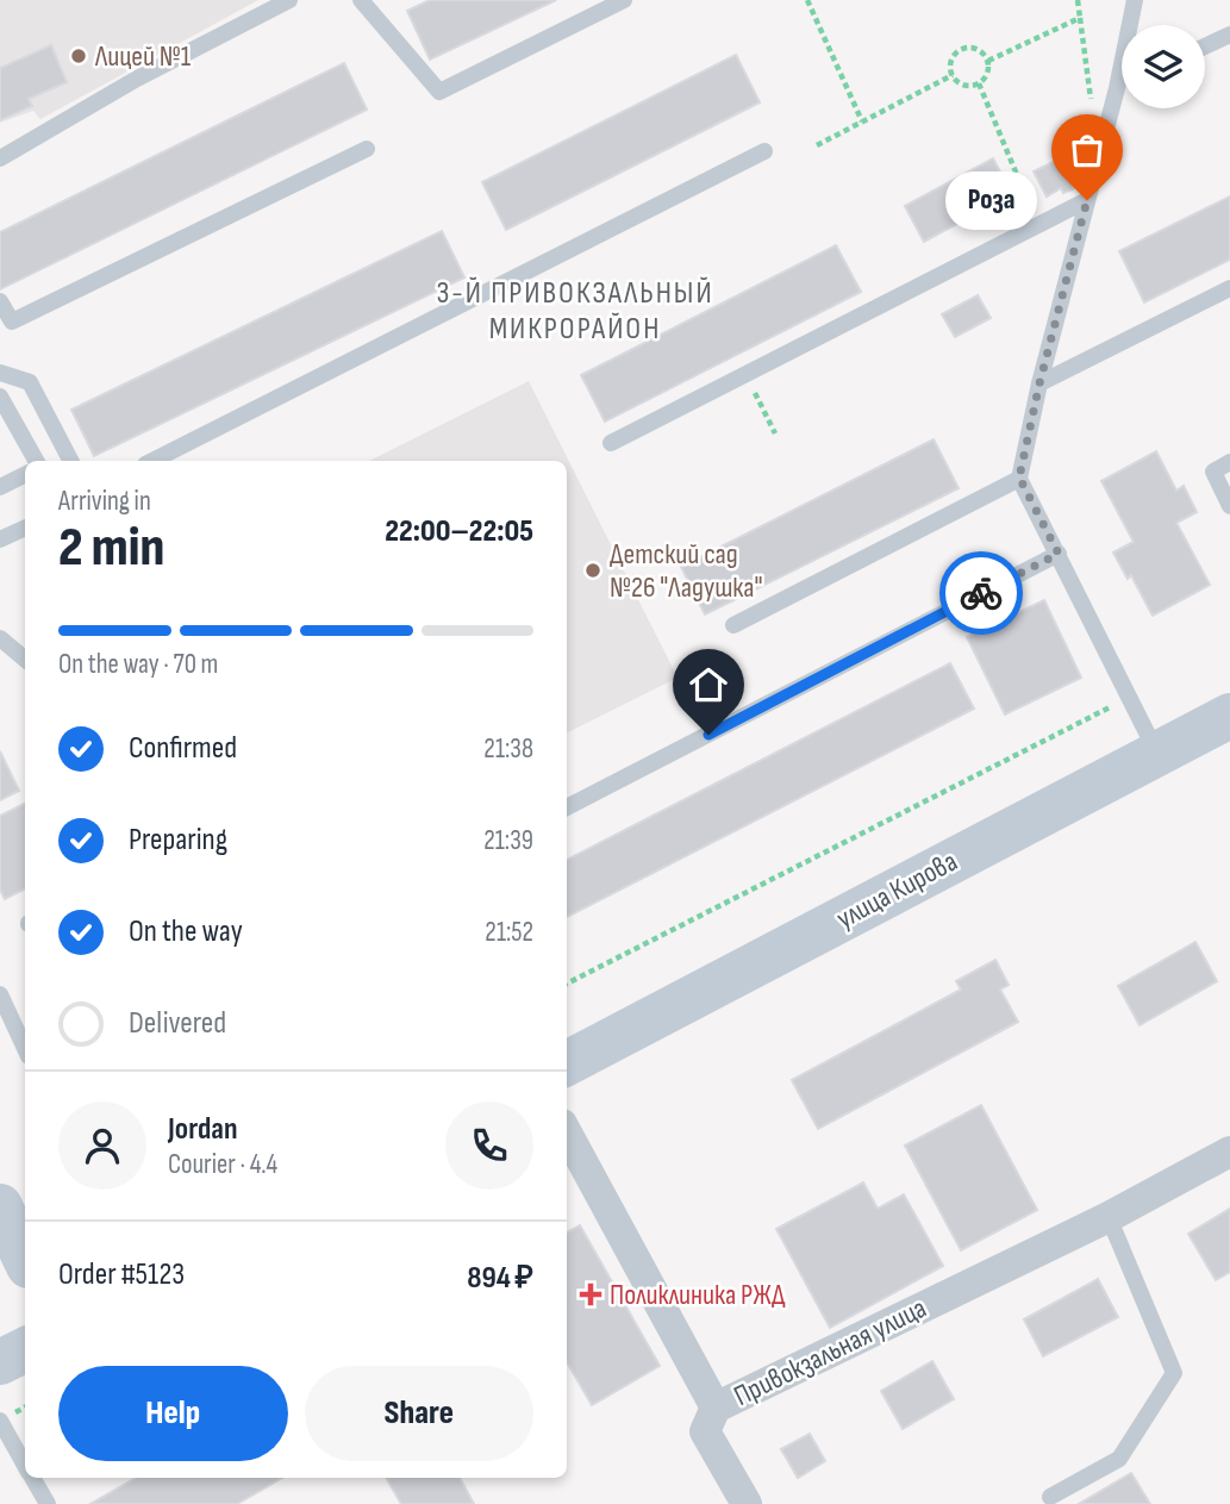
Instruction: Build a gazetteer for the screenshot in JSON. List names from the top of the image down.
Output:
{
  "streets": {
    "main road": ["улица Кирова"],
    "street": ["Привокзальная улица"]
  },
  "districts": ["3-Й ПРИВОКЗАЛЬНЫЙ МИКРОРАЙОН"],
  "places": {
    "other": ["Лицей №1", "Роза", "Детский сад №26 \"Ладушка\""],
    "health": ["Поликлиника РЖД"]
  },
  "page": {
    "bubble": "Роза",
    "heading": ["2 min", "Arriving in", "22:00–22:05"],
    "panel": [
      "Jordan",
      "Courier · 4.4",
      "Order #5123",
      "894 ₽"
    ],
    "bar": "On the way · 70 m",
    "list": [
      ["Confirmed", "21:38"],
      ["Preparing", "21:39"],
      ["On the way", "21:52"],
      "Delivered"
    ],
    "buttons": ["Help", "Share"]
  }
}
